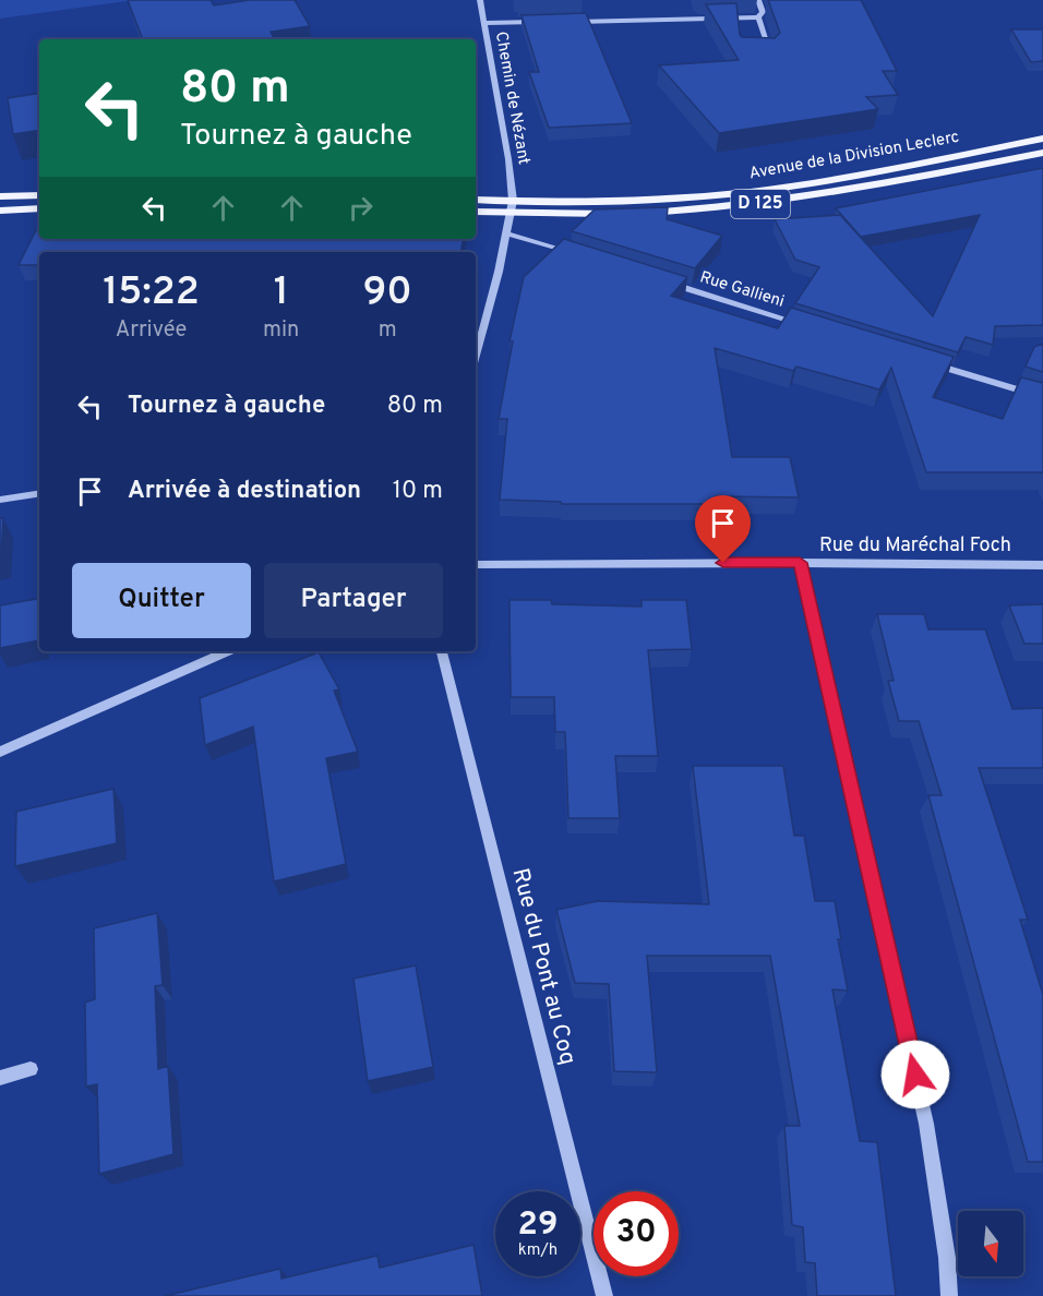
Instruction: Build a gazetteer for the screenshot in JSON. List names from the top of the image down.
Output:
{
  "streets": {
    "main road": ["Avenue de la Division Leclerc", "D 125"],
    "street": [
      "Chemin de Nézant",
      "Rue Gallieni",
      "Rue du Maréchal Foch",
      "Rue du Pont au Coq"
    ]
  },
  "crossings": [
    ["Chemin de Nézant", "Avenue de la Division Leclerc"]
  ],
  "north": "bottom",
  "page": {
    "turn": ["80 m", "Tournez à gauche"],
    "eta": [
      "15:22",
      "Arrivée",
      "1",
      "min",
      "90",
      "m"
    ],
    "list": [
      {
        "name": "Tournez à gauche",
        "value": "80 m"
      },
      {
        "name": "Arrivée à destination",
        "value": "10 m"
      }
    ],
    "buttons": ["Quitter", "Partager"],
    "speed": "29 km/h",
    "limit": "30"
  }
}
